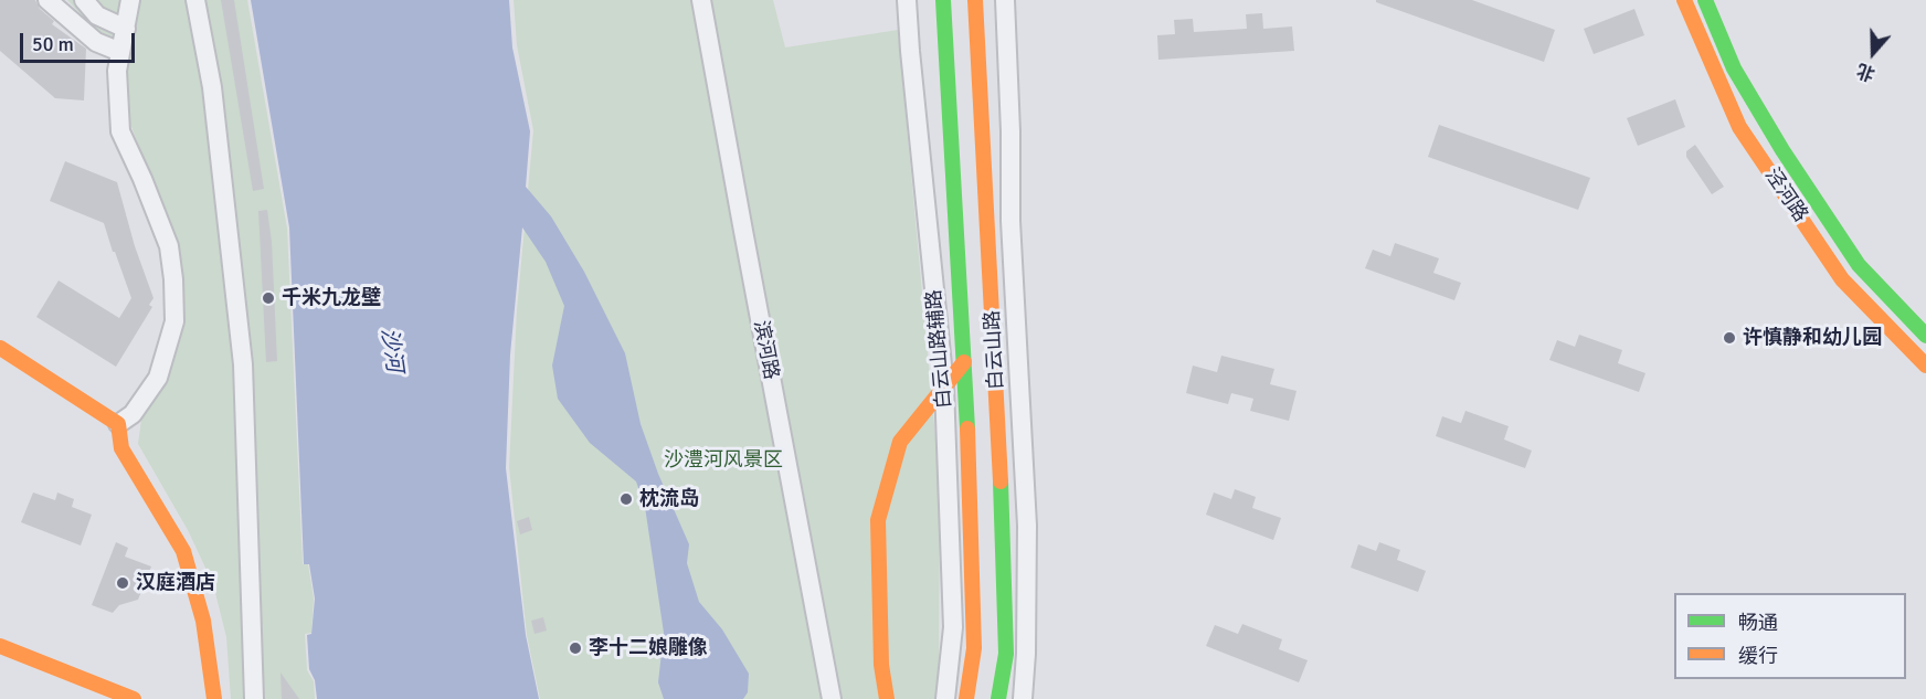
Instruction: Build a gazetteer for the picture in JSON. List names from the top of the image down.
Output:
{
  "streets": {
    "main road": ["泾河路", "白云山路"],
    "street": ["白云山路辅路", "滨河路"]
  },
  "water": ["沙河"],
  "parks": ["沙澧河风景区"],
  "places": [
    "千米九龙壁",
    "许慎静和幼儿园",
    "枕流岛",
    "汉庭酒店",
    "李十二娘雕像"
  ],
  "legend": ["畅通", "缓行"],
  "scale_bar": "50 m",
  "north": "bottom"
}
